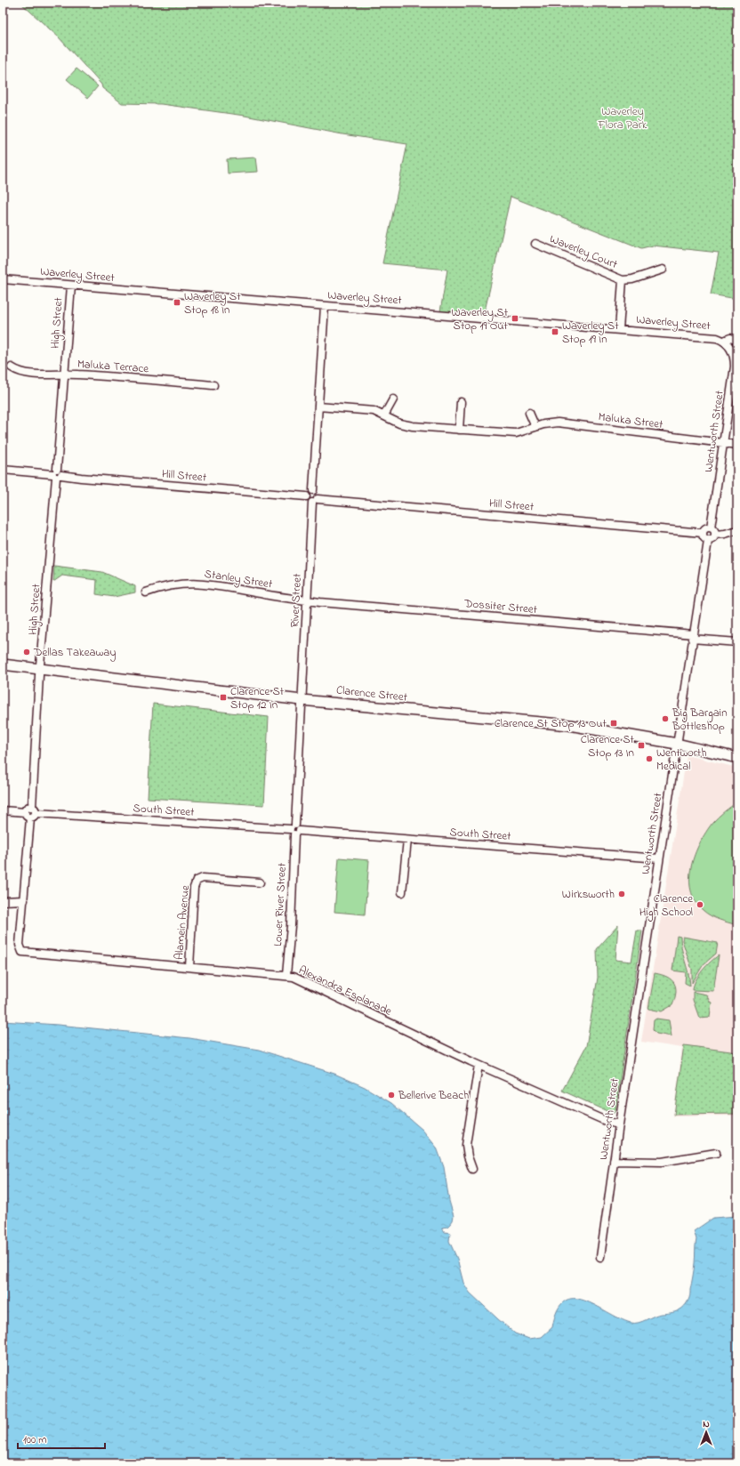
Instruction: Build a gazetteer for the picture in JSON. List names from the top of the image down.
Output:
{
  "streets": {
    "main road": ["Clarence Street"],
    "street": [
      "Waverley Court",
      "Waverley Street",
      "High Street",
      "Maluka Terrace",
      "Maluka Street",
      "Wentworth Street",
      "Hill Street",
      "Stanley Street",
      "River Street",
      "Dossiter Street",
      "South Street",
      "Lower River Street",
      "Alamein Avenue",
      "Alexandra Esplanade"
    ]
  },
  "crossings": [
    ["Waverley Court", "Waverley Street"],
    ["Waverley Street", "High Street"],
    ["Waverley Street", "Wentworth Street"],
    ["High Street", "Maluka Terrace"],
    ["High Street", "Hill Street"],
    ["High Street", "Clarence Street"],
    ["High Street", "South Street"],
    ["Maluka Street", "Wentworth Street"],
    ["Wentworth Street", "Hill Street"],
    ["Wentworth Street", "Dossiter Street"],
    ["Wentworth Street", "Clarence Street"],
    ["Wentworth Street", "South Street"],
    ["Wentworth Street", "Alexandra Esplanade"],
    ["Hill Street", "River Street"],
    ["Stanley Street", "River Street"],
    ["Stanley Street", "Dossiter Street"],
    ["River Street", "Dossiter Street"],
    ["River Street", "Clarence Street"],
    ["River Street", "Lower River Street"],
    ["Clarence Street", "Lower River Street"],
    ["South Street", "Lower River Street"],
    ["Lower River Street", "Alexandra Esplanade"],
    ["Alamein Avenue", "Alexandra Esplanade"]
  ],
  "parks": ["Waverley Flora Park"],
  "places": {
    "transit": [
      "Waverley St Stop 18 In",
      "Waverley St Stop 19 Out",
      "Waverley St Stop 19 In",
      "Clarence St Stop 12 In",
      "Clarence St Stop 13 Out",
      "Clarence St Stop 13 In"
    ],
    "other": [
      "Dellas Takeaway",
      "Big Bargain Bottleshop",
      "Wentworth Medical",
      "Wirksworth",
      "Clarence High School",
      "Bellerive Beach"
    ]
  },
  "scale_bar": "100 m",
  "north": "top"
}
